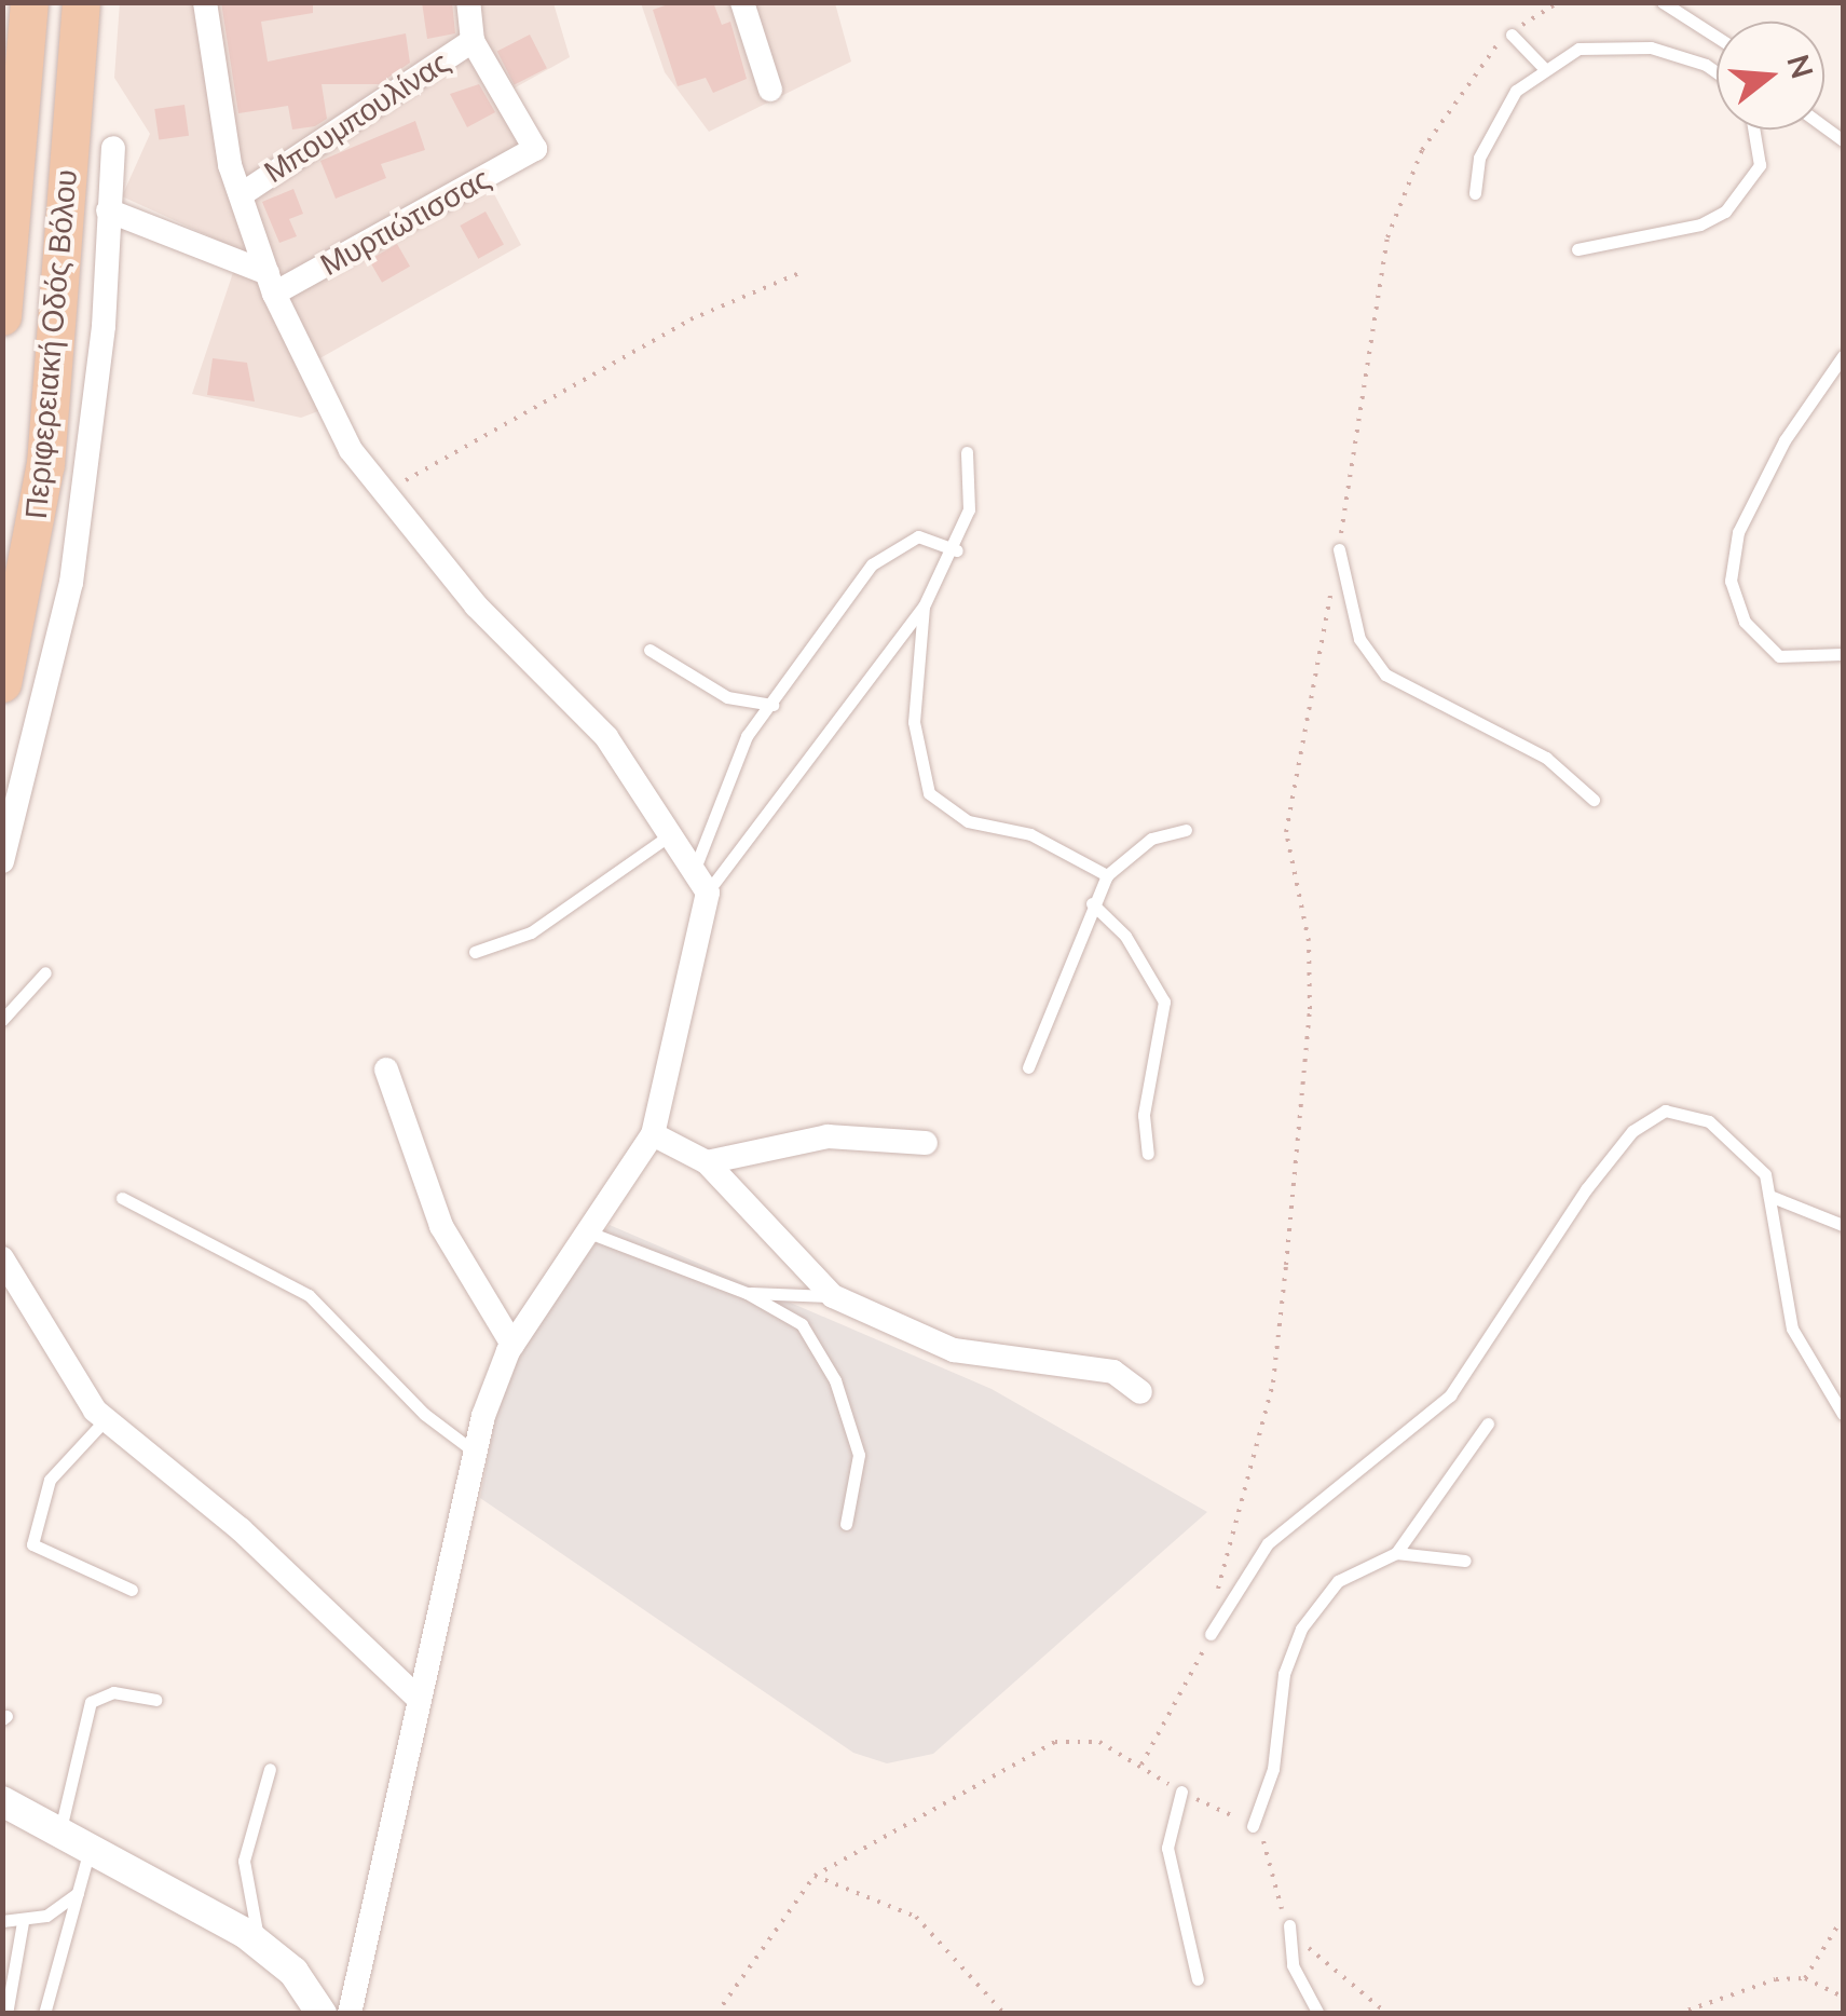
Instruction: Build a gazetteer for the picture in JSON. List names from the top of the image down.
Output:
{
  "streets": {
    "main road": ["Περιφερειακή Οδός Βόλου"],
    "street": ["Μπουμπουλίνας", "Μυρτιώτισσας"]
  },
  "crossings": [
    ["Μπουμπουλίνας", "Μυρτιώτισσας"]
  ],
  "north": "right"
}
